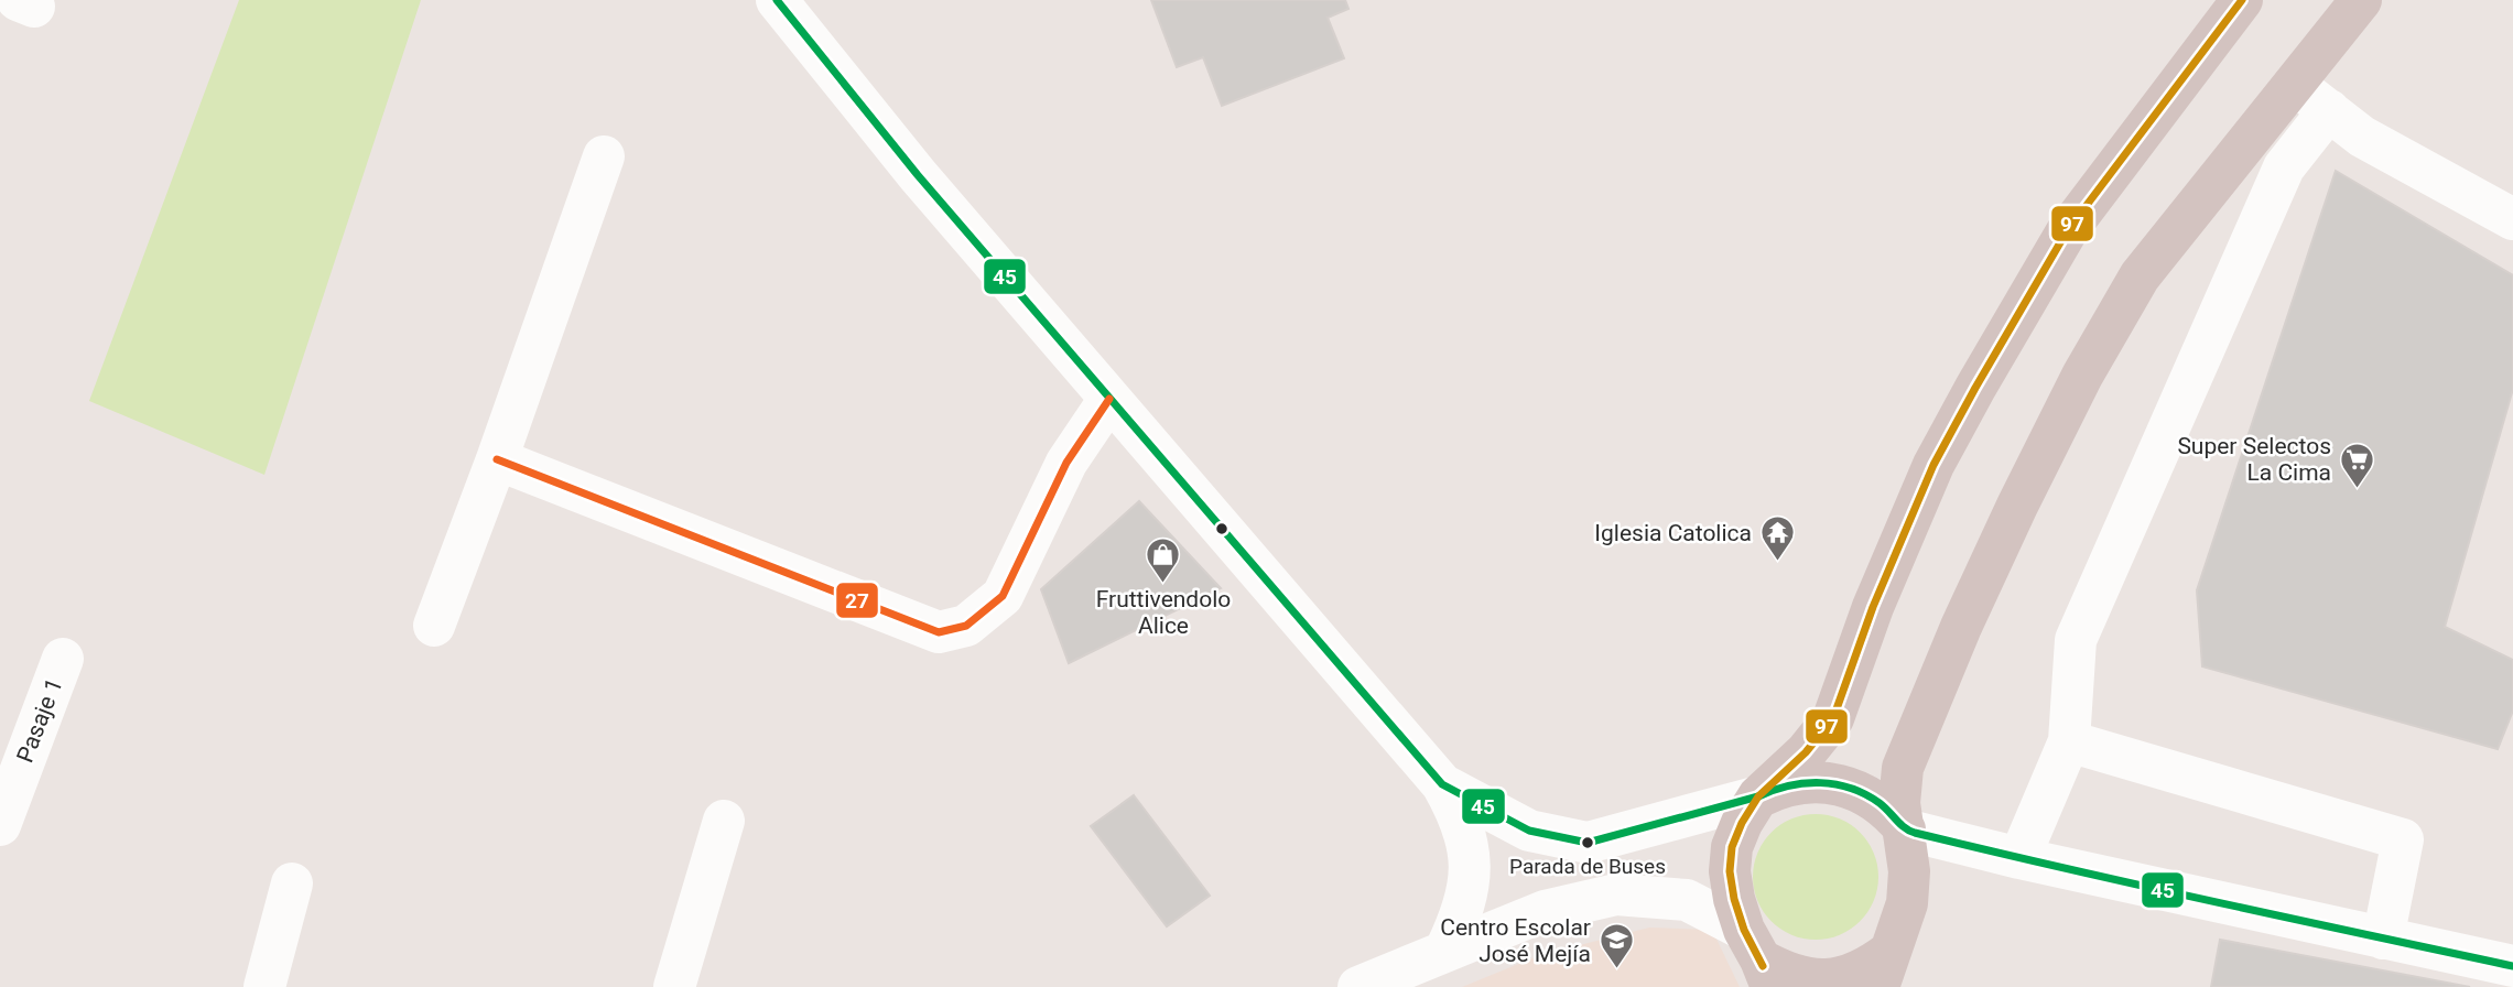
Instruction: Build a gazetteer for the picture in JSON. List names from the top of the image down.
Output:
{
  "streets": {
    "street": ["Pasaje 1"]
  },
  "places": {
    "supermarket": ["Super Selectos La Cima"],
    "temple": ["Iglesia Catolica"],
    "shop": ["Fruttivendolo Alice"],
    "other": ["Parada de Buses"],
    "school or university": ["Centro Escolar José Mejía"]
  },
  "lines": ["transit line 45", "transit line 97", "transit line 27"]
}
